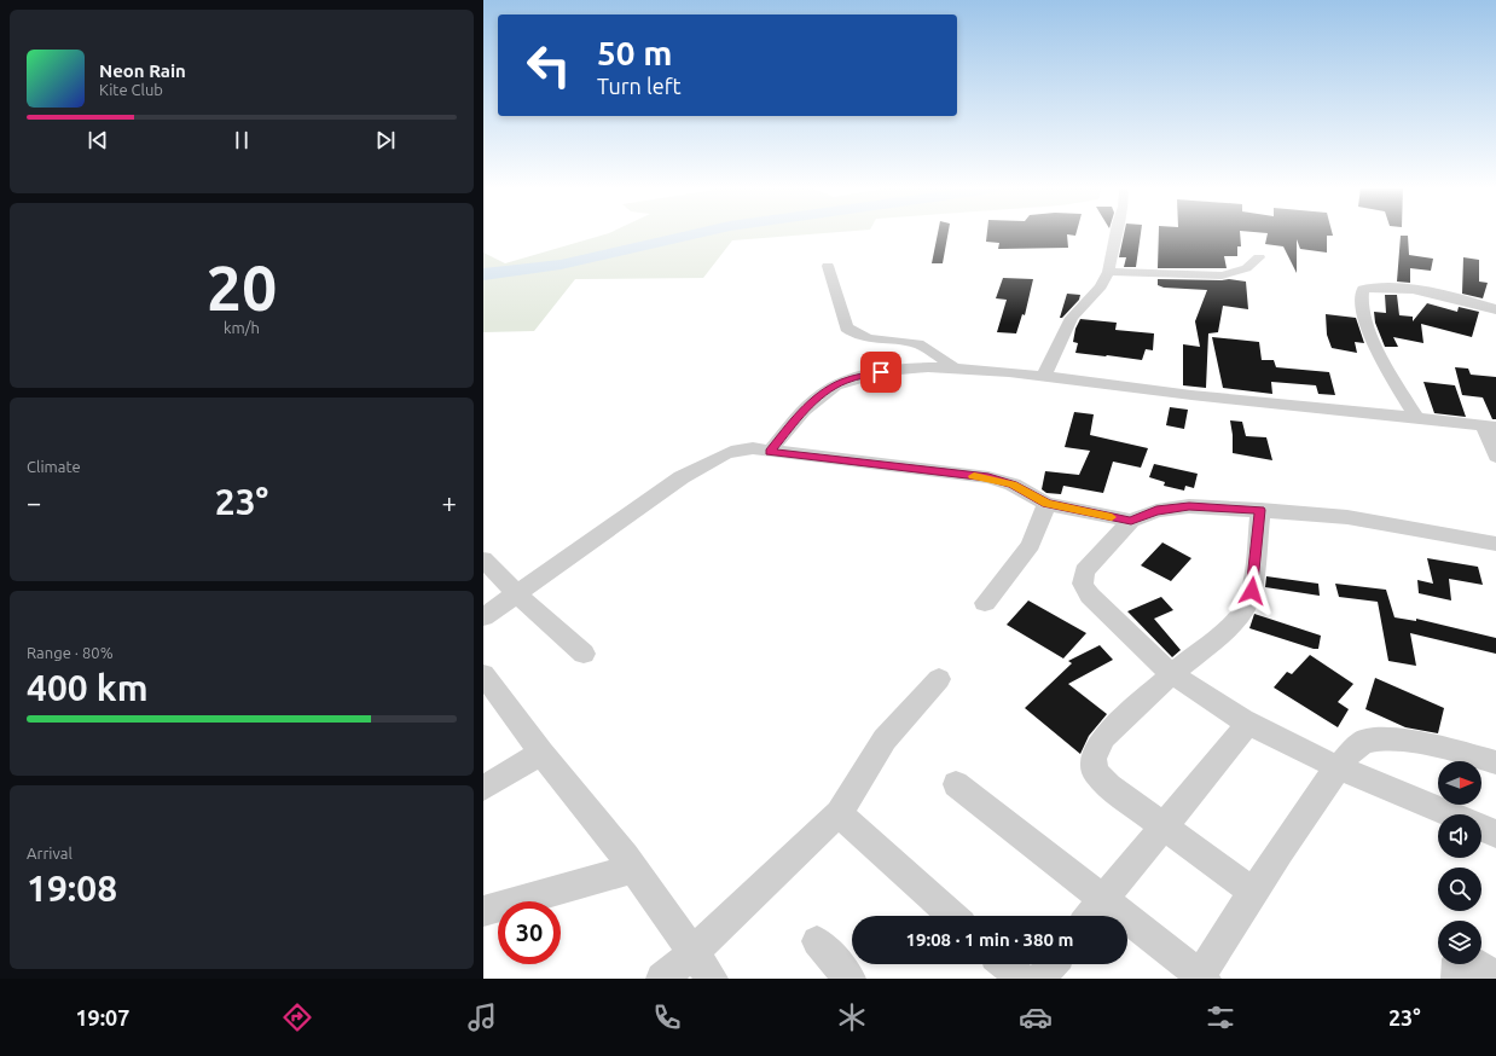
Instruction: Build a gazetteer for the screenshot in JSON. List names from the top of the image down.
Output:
{
  "north": "right",
  "page": {
    "turn": ["50 m", "Turn left"],
    "song": ["Neon Rain", "Kite Club"],
    "tile": [
      ["20", "km/h"],
      "Climate",
      ["Range · 80%", "400 km"],
      ["Arrival", "19:08"]
    ],
    "heat": ["−", "23°", "+"],
    "limit": "30",
    "trip": "19:08 · 1 min · 380 m",
    "tabs": ["19:07", "23°"]
  }
}
